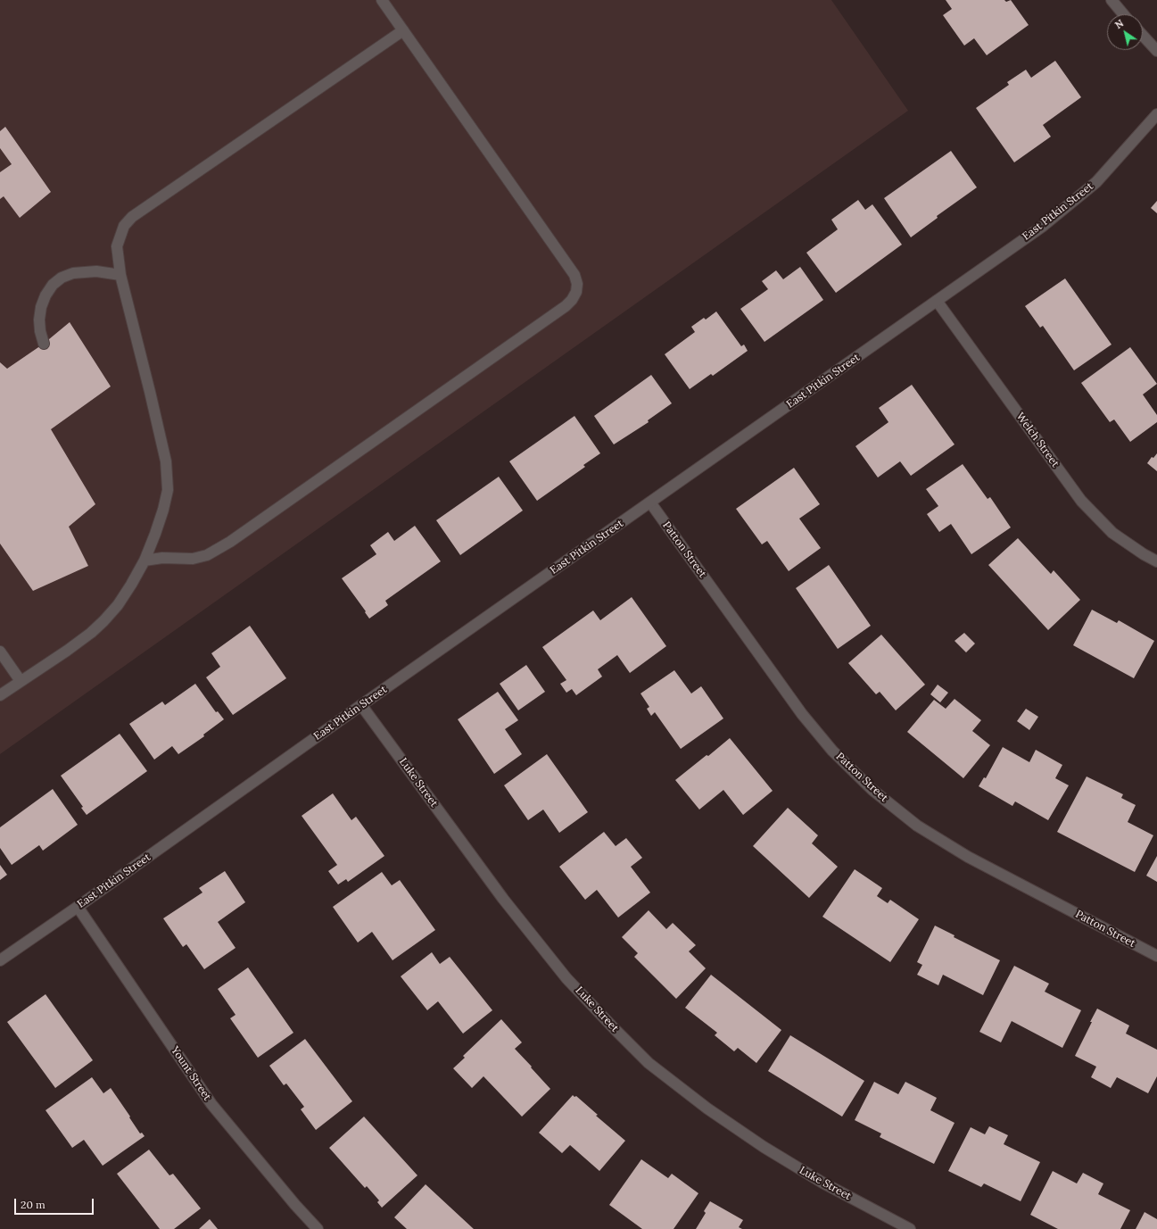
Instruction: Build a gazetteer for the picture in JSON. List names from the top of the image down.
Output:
{
  "streets": {
    "street": [
      "East Pitkin Street",
      "Welch Street",
      "Patton Street",
      "Luke Street",
      "Yount Street"
    ]
  },
  "crossings": [
    ["East Pitkin Street", "Welch Street"],
    ["East Pitkin Street", "Patton Street"],
    ["East Pitkin Street", "Luke Street"],
    ["East Pitkin Street", "Yount Street"]
  ],
  "scale_bar": "20 m",
  "north": "top left"
}
